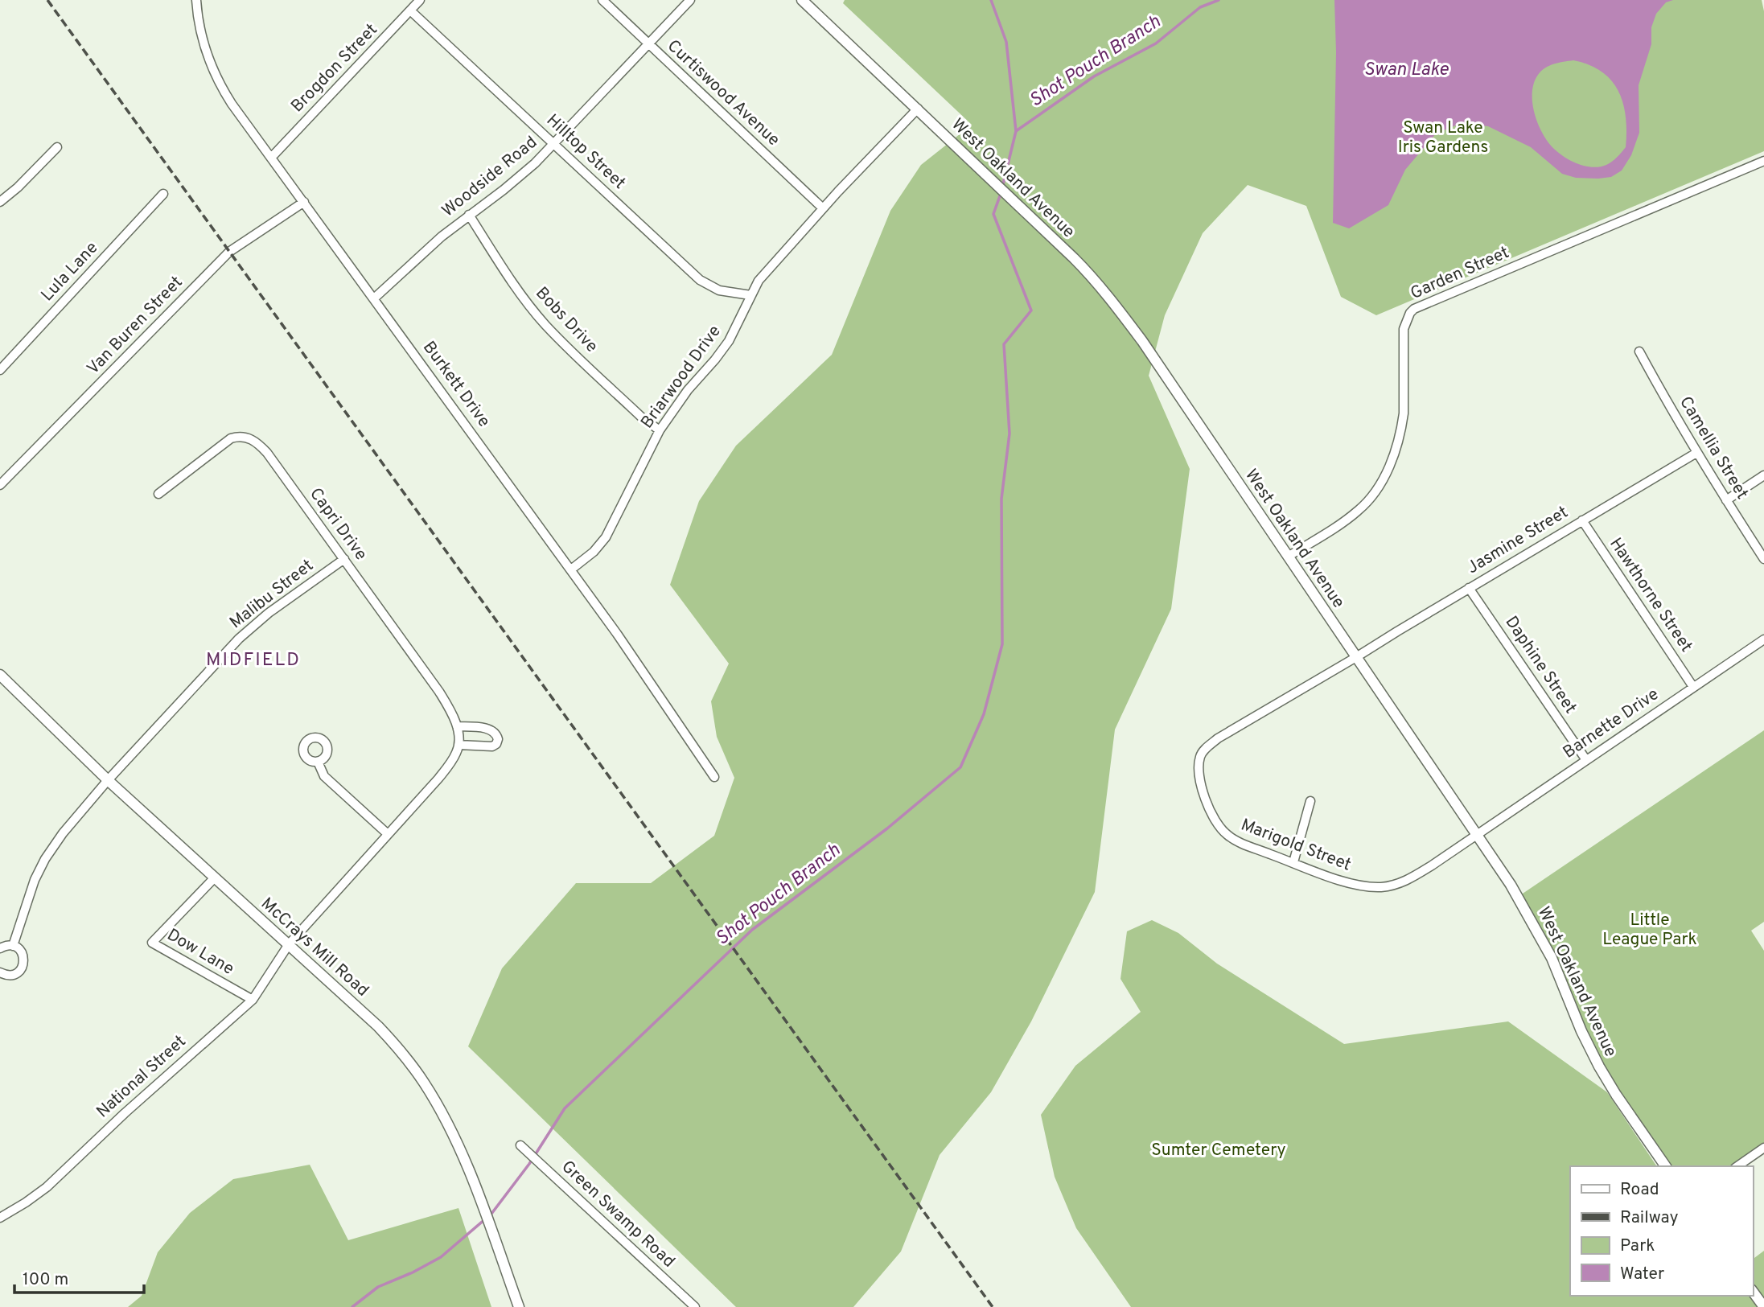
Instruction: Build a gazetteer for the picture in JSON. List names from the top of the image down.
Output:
{
  "streets": {
    "street": [
      "Brogdon Street",
      "Curtiswood Avenue",
      "Hilltop Street",
      "Woodside Road",
      "West Oakland Avenue",
      "Lula Lane",
      "Garden Street",
      "Bobs Drive",
      "Van Buren Street",
      "Briarwood Drive",
      "Burkett Drive",
      "Camellia Street",
      "Capri Drive",
      "Jasmine Street",
      "Malibu Street",
      "Hawthorne Street",
      "Daphine Street",
      "Barnette Drive",
      "Marigold Street",
      "McCrays Mill Road",
      "Dow Lane",
      "National Street",
      "Green Swamp Road"
    ]
  },
  "crossings": [
    ["Brogdon Street", "Hilltop Street"],
    ["Brogdon Street", "Burkett Drive"],
    ["Curtiswood Avenue", "Woodside Road"],
    ["Curtiswood Avenue", "Briarwood Drive"],
    ["Hilltop Street", "Woodside Road"],
    ["Hilltop Street", "Briarwood Drive"],
    ["Woodside Road", "Bobs Drive"],
    ["Woodside Road", "Burkett Drive"],
    ["West Oakland Avenue", "Garden Street"],
    ["West Oakland Avenue", "Briarwood Drive"],
    ["West Oakland Avenue", "Jasmine Street"],
    ["West Oakland Avenue", "Barnette Drive"],
    ["West Oakland Avenue", "Marigold Street"],
    ["Bobs Drive", "Briarwood Drive"],
    ["Van Buren Street", "Burkett Drive"],
    ["Briarwood Drive", "Burkett Drive"],
    ["Camellia Street", "Jasmine Street"],
    ["Capri Drive", "Malibu Street"],
    ["Jasmine Street", "Hawthorne Street"],
    ["Jasmine Street", "Daphine Street"],
    ["Jasmine Street", "Marigold Street"],
    ["Malibu Street", "McCrays Mill Road"],
    ["Hawthorne Street", "Barnette Drive"],
    ["Daphine Street", "Barnette Drive"],
    ["Barnette Drive", "Marigold Street"],
    ["McCrays Mill Road", "Dow Lane"],
    ["McCrays Mill Road", "National Street"],
    ["Dow Lane", "National Street"]
  ],
  "districts": ["MIDFIELD"],
  "water": ["Shot Pouch Branch", "Swan Lake"],
  "parks": ["Swan Lake Iris Gardens", "Little League Park", "Sumter Cemetery"],
  "legend": [
    "Road",
    "Railway",
    "Park",
    "Water"
  ],
  "scale_bar": "100 m"
}
